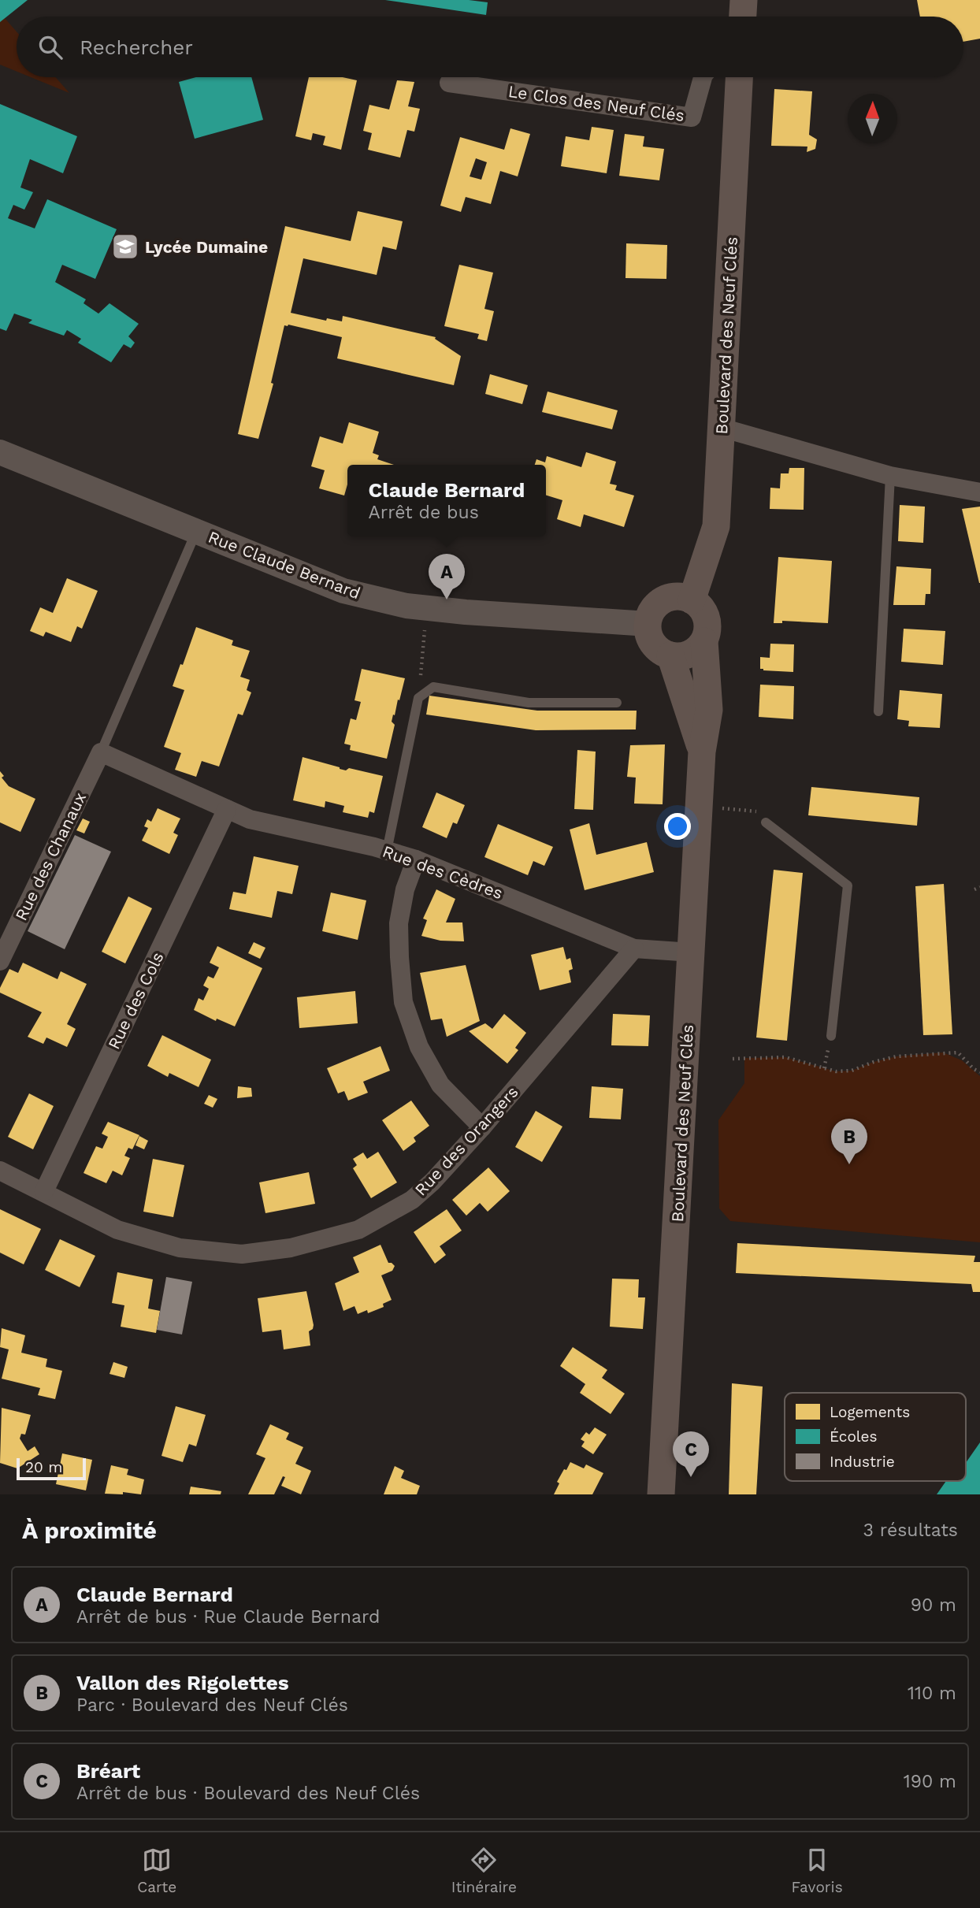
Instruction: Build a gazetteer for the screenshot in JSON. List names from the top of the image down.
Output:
{
  "streets": {
    "main road": ["Boulevard des Neuf Clés"],
    "street": [
      "Le Clos des Neuf Clés",
      "Rue Claude Bernard",
      "Rue des Chanaux",
      "Rue des Cèdres",
      "Rue des Cols",
      "Rue des Orangers"
    ]
  },
  "crossings": [
    ["Boulevard des Neuf Clés", "Rue Claude Bernard"],
    ["Boulevard des Neuf Clés", "Rue des Cèdres"],
    ["Rue des Chanaux", "Rue des Cèdres"],
    ["Rue des Cèdres", "Rue des Cols"],
    ["Rue des Cèdres", "Rue des Orangers"],
    ["Rue des Cols", "Rue des Orangers"]
  ],
  "places": {
    "school or university": ["Lycée Dumaine"]
  },
  "legend": ["Logements", "Écoles", "Industrie"],
  "scale_bar": "20 m",
  "north": "top",
  "page": {
    "search": "Rechercher",
    "popup": ["Claude Bernard", "Arrêt de bus"],
    "pins": ["A", "B", "C"],
    "scale": "20 m",
    "heading": ["À proximité", "3 résultats"],
    "list": [
      {
        "mark": "A",
        "name": "Claude Bernard",
        "note": "Arrêt de bus · Rue Claude Bernard",
        "value": "90 m"
      },
      {
        "mark": "B",
        "name": "Vallon des Rigolettes",
        "note": "Parc · Boulevard des Neuf Clés",
        "value": "110 m"
      },
      {
        "mark": "C",
        "name": "Bréart",
        "note": "Arrêt de bus · Boulevard des Neuf Clés",
        "value": "190 m"
      }
    ],
    "nav": ["Carte", "Itinéraire", "Favoris"]
  }
}
